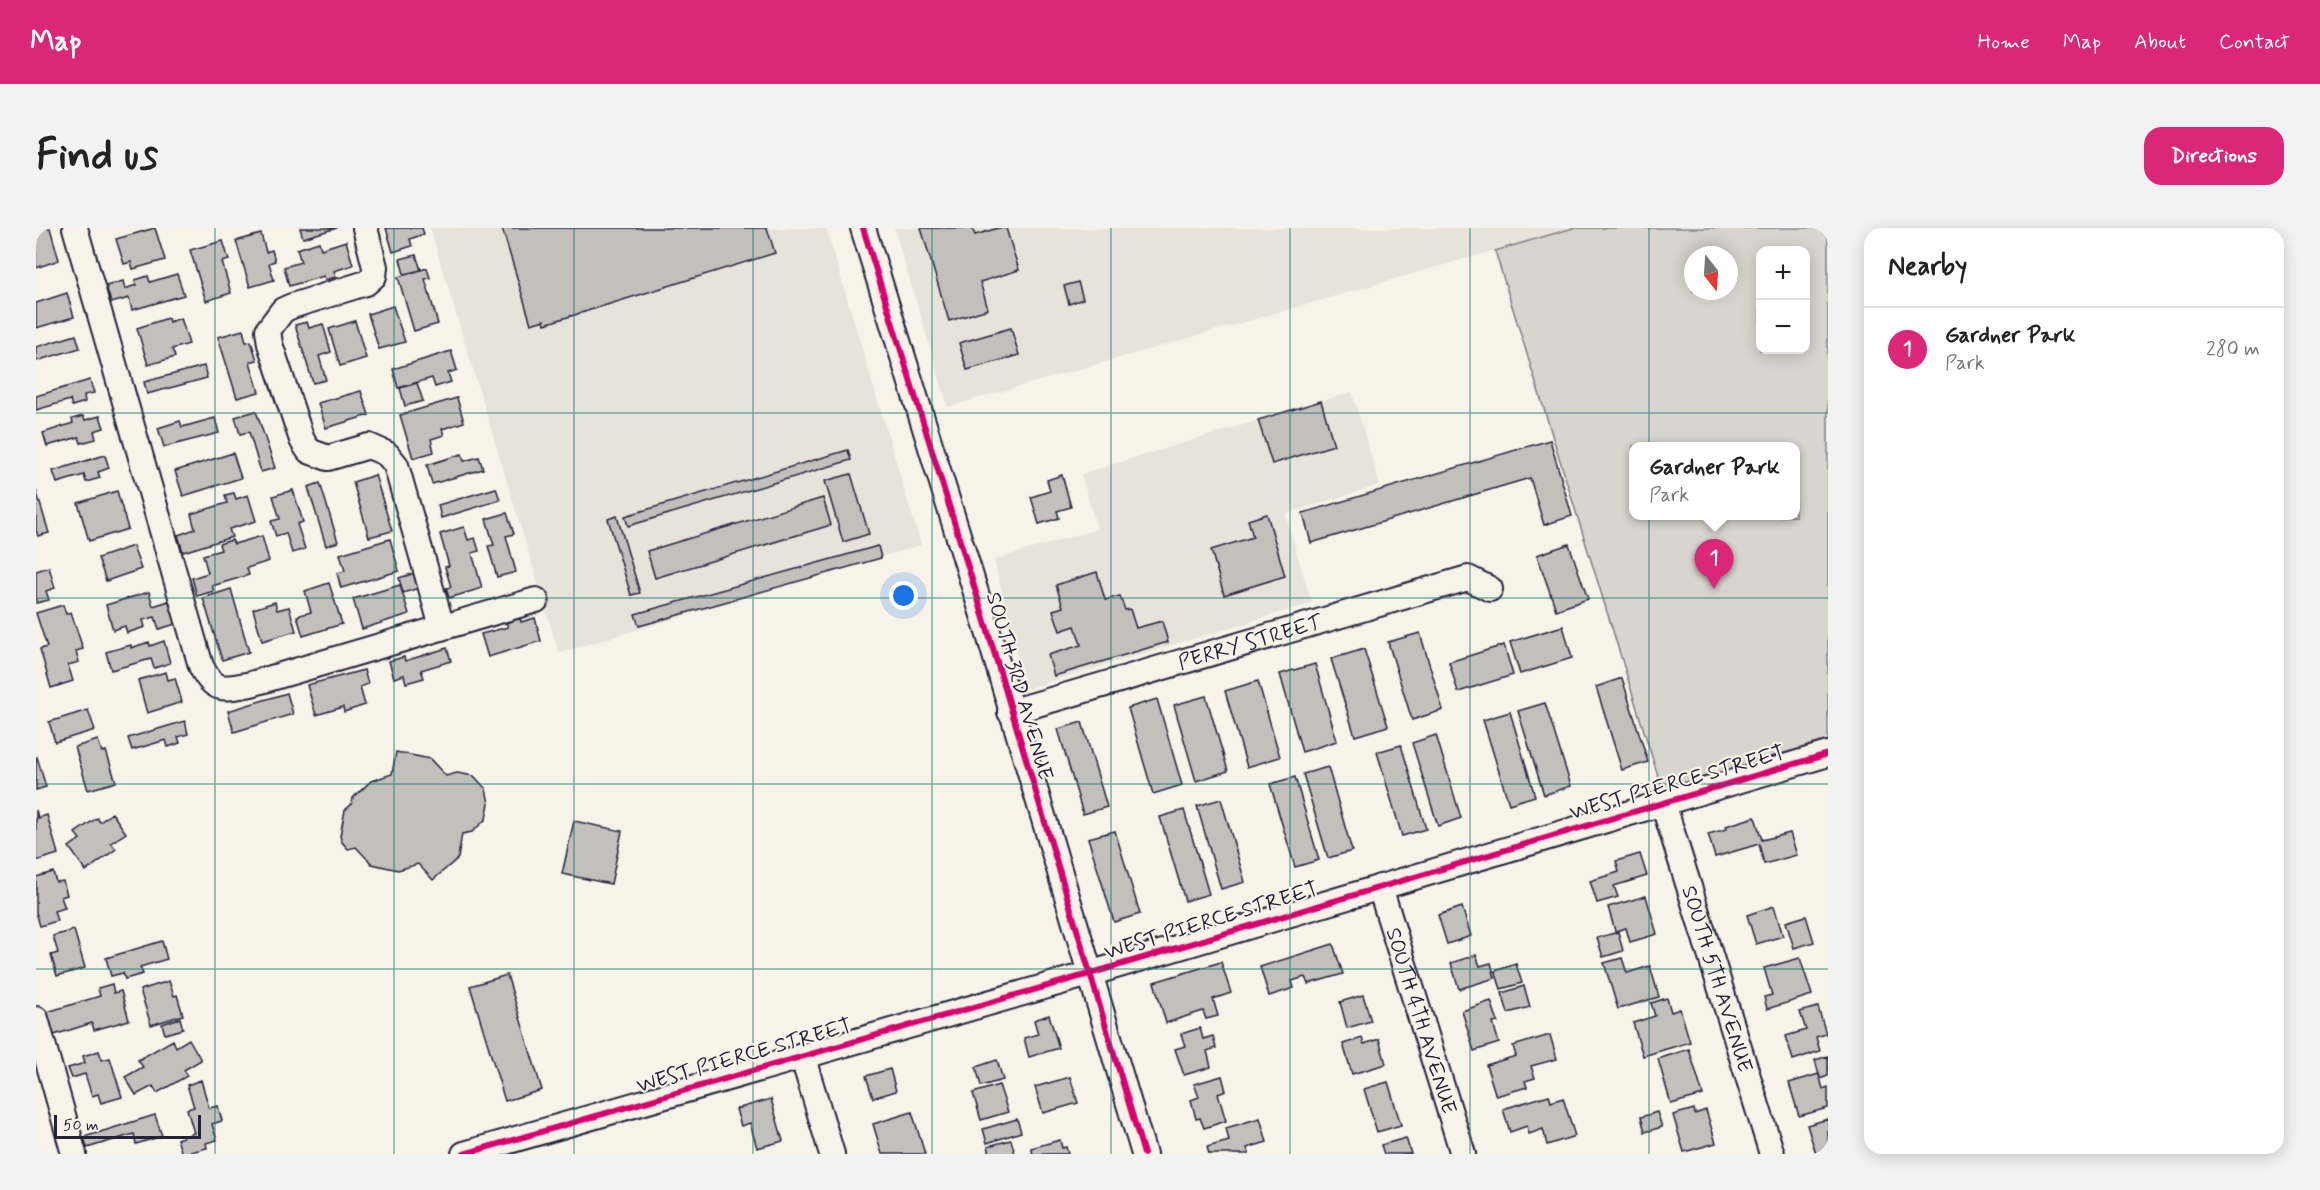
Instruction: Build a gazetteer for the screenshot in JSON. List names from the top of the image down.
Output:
{
  "streets": {
    "street": [
      "PERRY STREET",
      "SOUTH 3RD AVENUE",
      "WEST PIERCE STREET",
      "SOUTH 5TH AVENUE",
      "SOUTH 4TH AVENUE"
    ]
  },
  "crossings": [
    ["PERRY STREET", "SOUTH 3RD AVENUE"],
    ["SOUTH 3RD AVENUE", "WEST PIERCE STREET"],
    ["WEST PIERCE STREET", "SOUTH 5TH AVENUE"],
    ["WEST PIERCE STREET", "SOUTH 4TH AVENUE"]
  ],
  "scale_bar": "50 m",
  "north": "bottom",
  "page": {
    "header": "Map",
    "nav": [
      "Home",
      "Map",
      "About",
      "Contact"
    ],
    "buttons": "Directions",
    "title": "Find us",
    "heading": "Nearby",
    "map_buttons": ["+", "−"],
    "list": [
      {
        "mark": "1",
        "name": "Gardner Park",
        "note": "Park",
        "value": "280 m"
      }
    ],
    "popup": ["Gardner Park", "Park"],
    "pins": "1",
    "scale": "50 m"
  }
}
